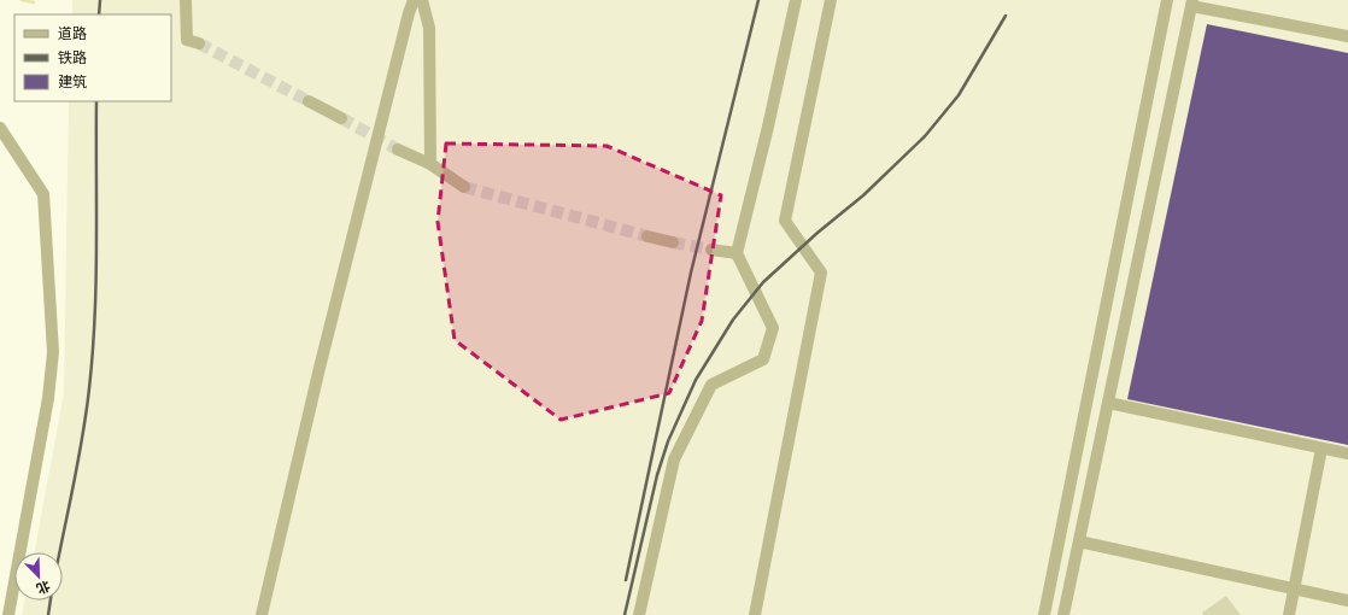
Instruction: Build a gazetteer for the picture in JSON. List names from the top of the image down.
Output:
{
  "legend": ["道路", "铁路", "建筑"],
  "north": "bottom right"
}
